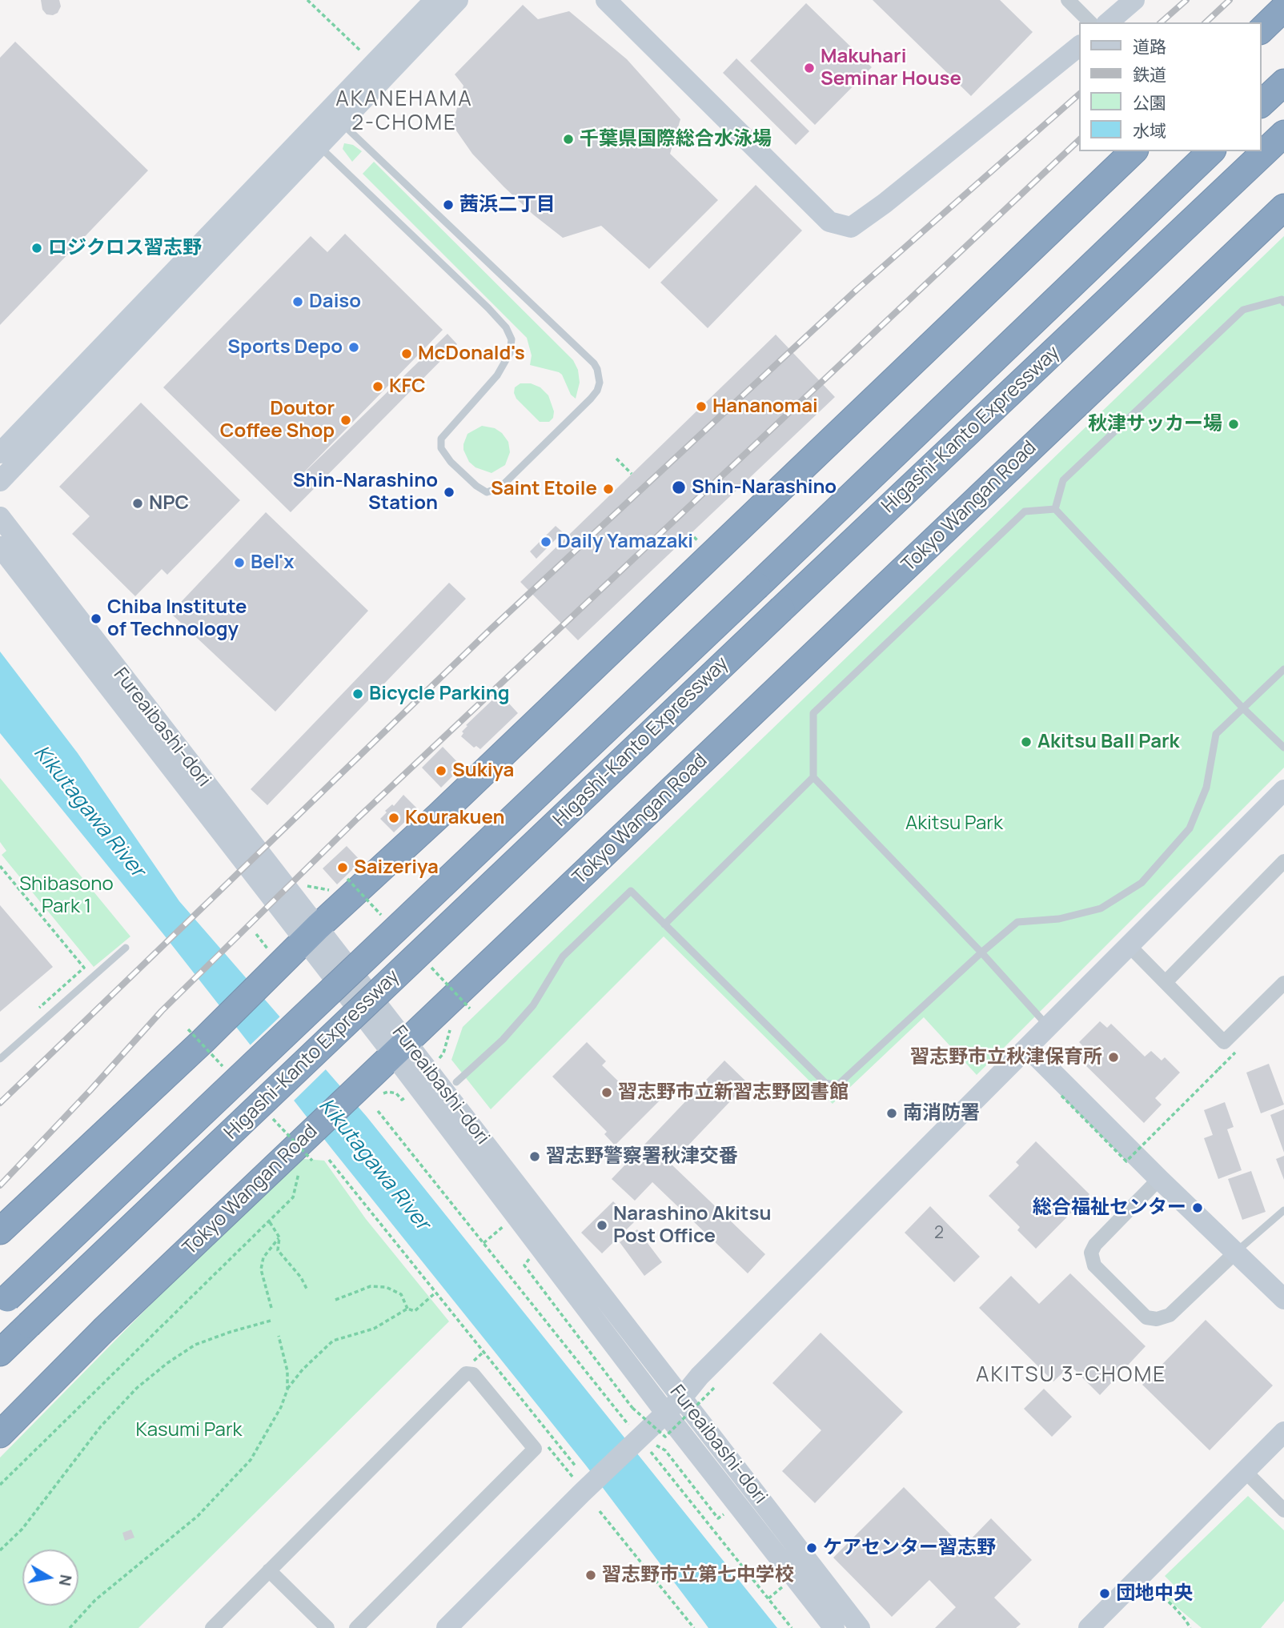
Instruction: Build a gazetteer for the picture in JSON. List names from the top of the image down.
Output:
{
  "streets": {
    "highway": ["Higashi-Kanto Expressway", "Tokyo Wangan Road"],
    "street": ["Fureaibashi-dori"]
  },
  "crossings": [
    ["Tokyo Wangan Road", "Fureaibashi-dori"]
  ],
  "districts": ["AKANEHAMA 2-CHOME", "AKITSU 3-CHOME"],
  "water": ["Kikutagawa River"],
  "parks": ["Akitsu Park", "Shibasono Park 1", "Kasumi Park"],
  "places": [
    "Makuhari Seminar House",
    "千葉県国際総合水泳場",
    "茜浜二丁目",
    "ロジクロス習志野",
    "Daiso",
    "Sports Depo",
    "McDonald's",
    "KFC",
    "Hananomai",
    "Doutor Coffee Shop",
    "秋津サッカー場",
    "Shin-Narashino",
    "Saint Etoile",
    "Shin-Narashino Station",
    "NPC",
    "Daily Yamazaki",
    "Bel'x",
    "Chiba Institute of Technology",
    "Bicycle Parking",
    "Akitsu Ball Park",
    "Sukiya",
    "Kourakuen",
    "Saizeriya",
    "習志野市立秋津保育所",
    "習志野市立新習志野図書館",
    "南消防署",
    "習志野警察署秋津交番",
    "総合福祉センター",
    "Narashino Akitsu Post Office",
    "ケアセンター習志野",
    "習志野市立第七中学校",
    "団地中央"
  ],
  "house_numbers": ["2"],
  "legend": [
    "道路",
    "鉄道",
    "公園",
    "水域"
  ],
  "north": "right"
}
